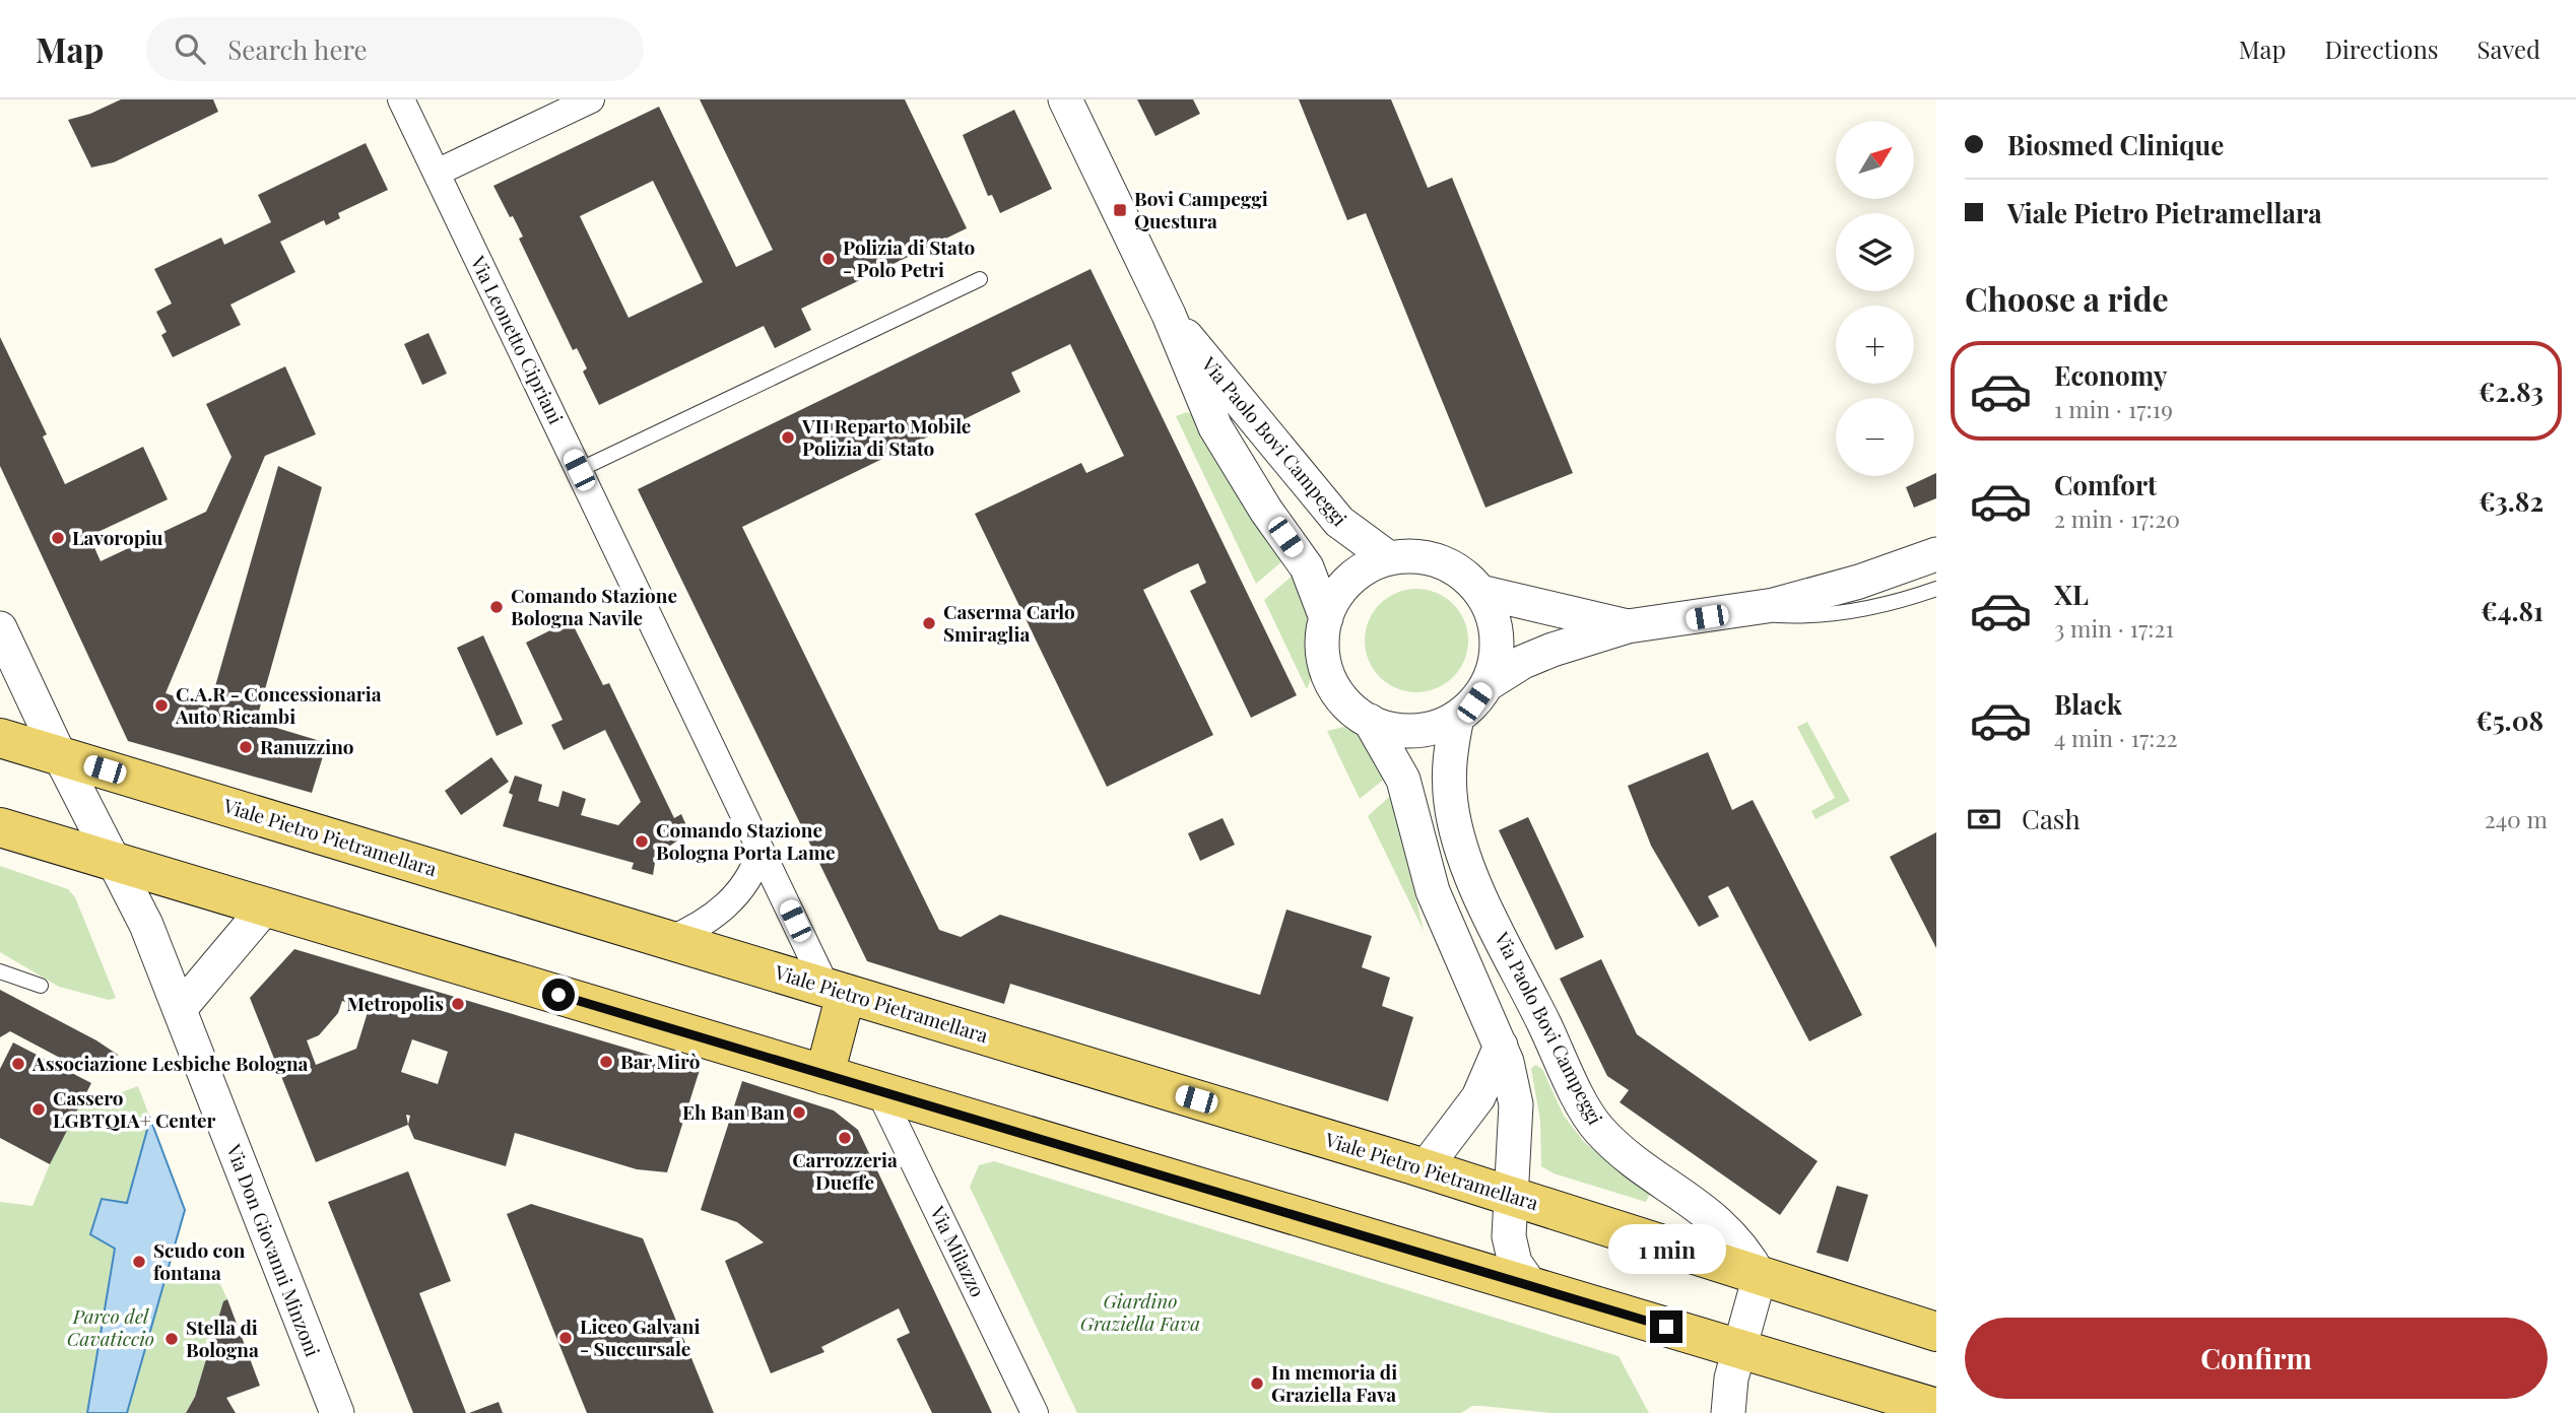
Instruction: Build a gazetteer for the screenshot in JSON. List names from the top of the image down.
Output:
{
  "streets": {
    "main road": ["Viale Pietro Pietramellara"],
    "street": [
      "Via Leonetto Cipriani",
      "Via Paolo Bovi Campeggi",
      "Via Don Giovanni Minzoni",
      "Via Milazzo"
    ]
  },
  "crossings": [
    ["Via Leonetto Cipriani", "Viale Pietro Pietramellara"],
    ["Via Paolo Bovi Campeggi", "Viale Pietro Pietramellara"],
    ["Viale Pietro Pietramellara", "Via Don Giovanni Minzoni"]
  ],
  "parks": ["Giardino Graziella Fava", "Parco del Cavaticcio"],
  "places": {
    "transit": ["Bovi Campeggi Questura"],
    "other": [
      "Polizia di Stato - Polo Petri",
      "VII Reparto Mobile Polizia di Stato",
      "Lavoropiu",
      "Comando Stazione Bologna Navile",
      "Caserma Carlo Smiraglia",
      "C.A.R - Concessionaria Auto Ricambi",
      "Ranuzzino",
      "Comando Stazione Bologna Porta Lame",
      "Metropolis",
      "Bar Mirò",
      "Associazione Lesbiche Bologna",
      "Cassero LGBTQIA+ Center",
      "Eh Ban Ban",
      "Carrozzeria Dueffe",
      "Scudo con fontana",
      "Liceo Galvani - Succursale",
      "Stella di Bologna",
      "In memoria di Graziella Fava"
    ]
  },
  "north": "top right",
  "page": {
    "header": "Map",
    "search": "Search here",
    "nav": ["Map", "Directions", "Saved"],
    "banner": ["Biosmed Clinique", "Viale Pietro Pietramellara"],
    "map_buttons": ["+", "−"],
    "heading": "Choose a ride",
    "list": [
      {
        "name": "Economy",
        "note": "1 min · 17:19",
        "value": "€2.83"
      },
      {
        "name": "Comfort",
        "note": "2 min · 17:20",
        "value": "€3.82"
      },
      {
        "name": "XL",
        "note": "3 min · 17:21",
        "value": "€4.81"
      },
      {
        "name": "Black",
        "note": "4 min · 17:22",
        "value": "€5.08"
      }
    ],
    "pay": ["Cash", "240 m"],
    "bubble": "1 min",
    "buttons": "Confirm"
  }
}
